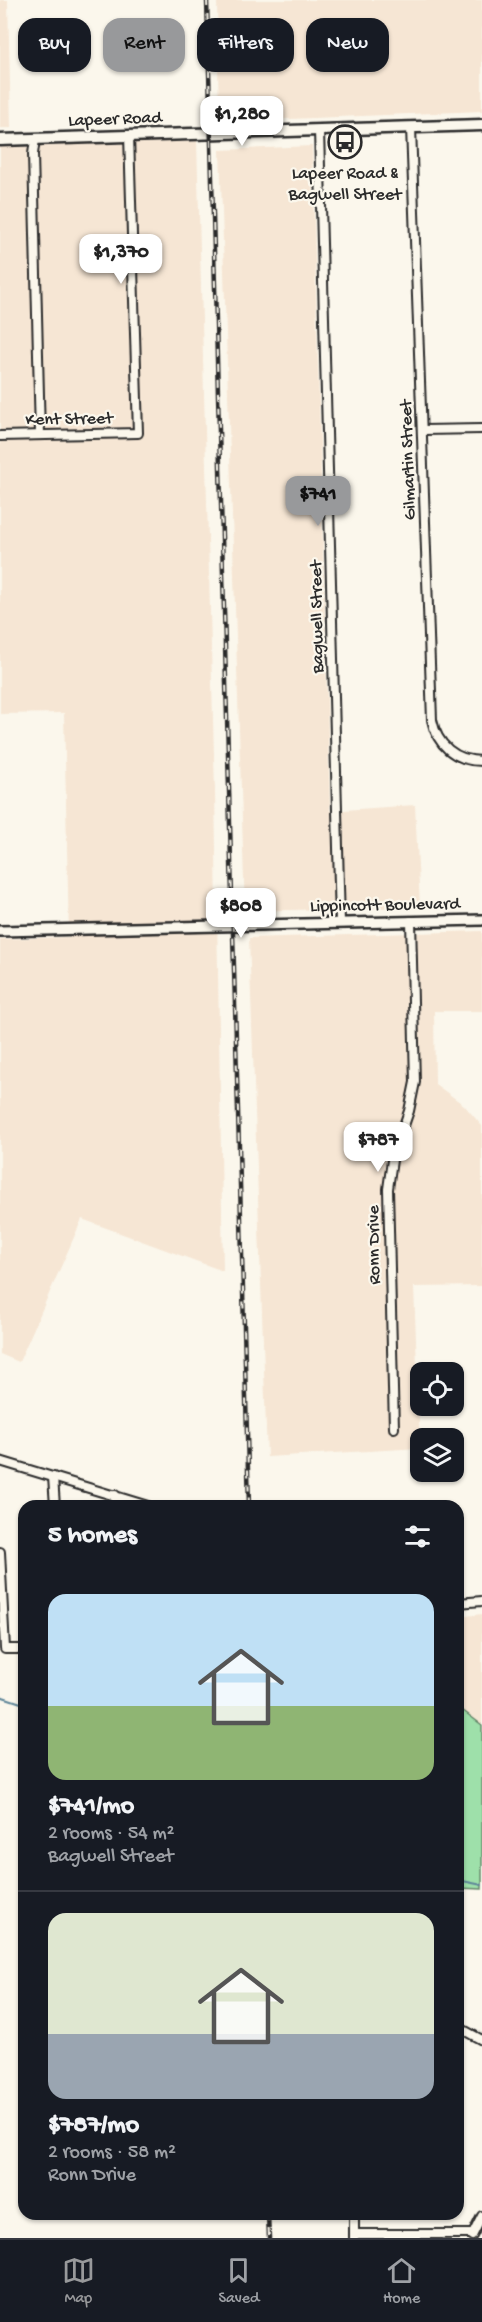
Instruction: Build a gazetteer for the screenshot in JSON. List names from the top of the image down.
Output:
{
  "streets": {
    "main road": ["Lapeer Road"],
    "street": [
      "Kent Street",
      "Gilmartin Street",
      "Bagwell Street",
      "Lippincott Boulevard",
      "Ronn Drive"
    ]
  },
  "crossings": [
    ["Lapeer Road", "Kent Street"],
    ["Lapeer Road", "Gilmartin Street"],
    ["Lapeer Road", "Bagwell Street"],
    ["Bagwell Street", "Lippincott Boulevard"],
    ["Lippincott Boulevard", "Ronn Drive"]
  ],
  "places": {
    "bus stop": ["Lapeer Road & Bagwell Street"]
  },
  "page": {
    "chip": [
      "Buy",
      "Rent",
      "Filters",
      "New"
    ],
    "price": [
      "$1,280",
      "$1,370",
      "$741",
      "$808",
      "$787"
    ],
    "heading": "5 homes",
    "list": [
      {
        "name": "$741/mo",
        "note": "2 rooms · 54 m² · Bagwell Street"
      },
      {
        "name": "$787/mo",
        "note": "2 rooms · 58 m² · Ronn Drive"
      }
    ],
    "tabs": ["Map", "Saved", "Home"]
  }
}
